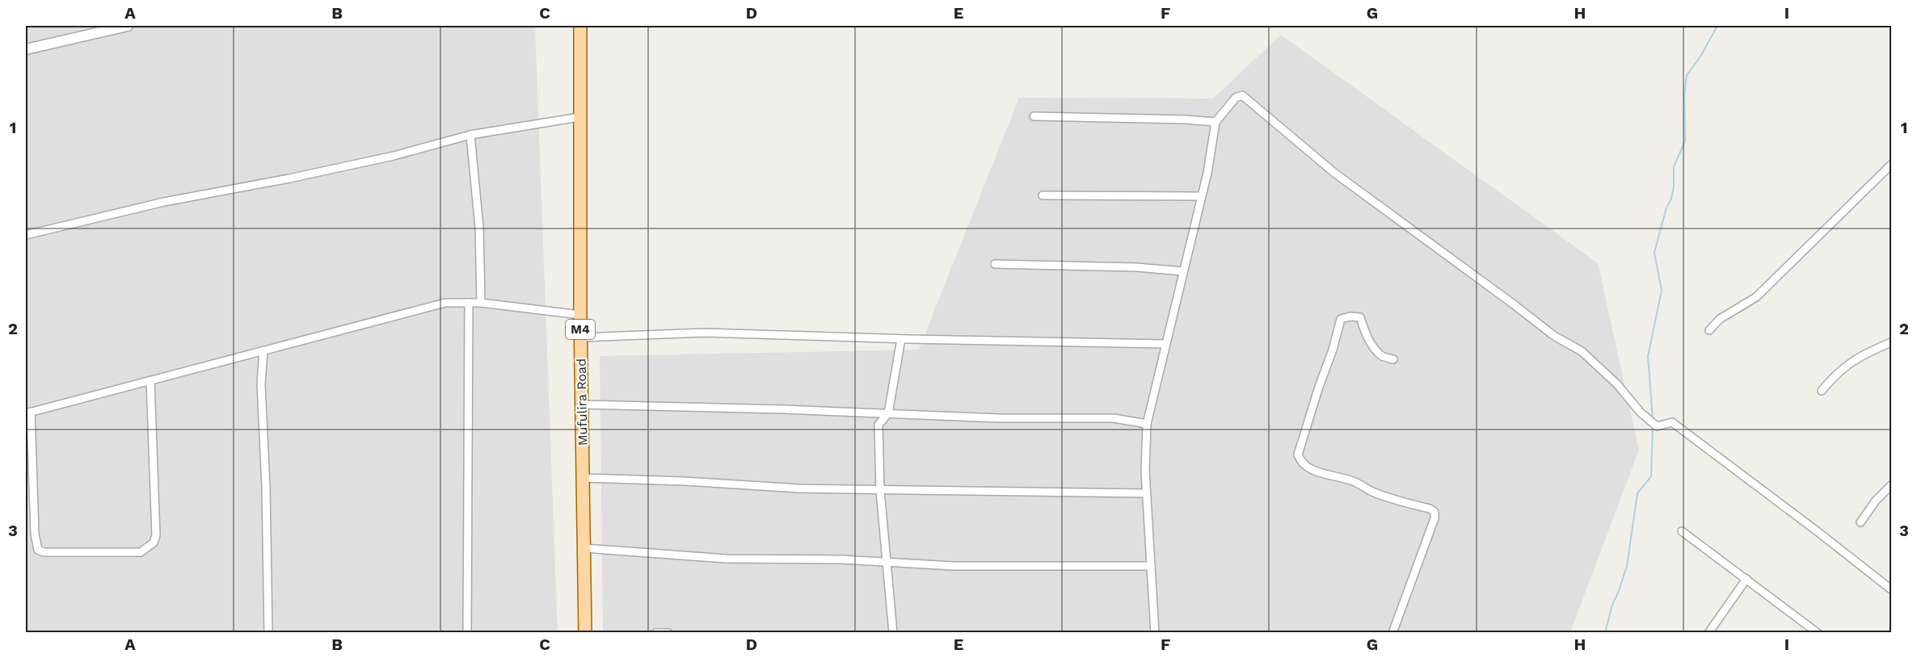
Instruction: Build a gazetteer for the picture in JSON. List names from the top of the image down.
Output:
{
  "streets": {
    "main road": ["M4", "Mufulira Road"]
  },
  "grid": {
    "columns": [
      "A",
      "B",
      "C",
      "D",
      "E",
      "F",
      "G",
      "H",
      "I"
    ],
    "rows": ["1", "2", "3"]
  }
}
